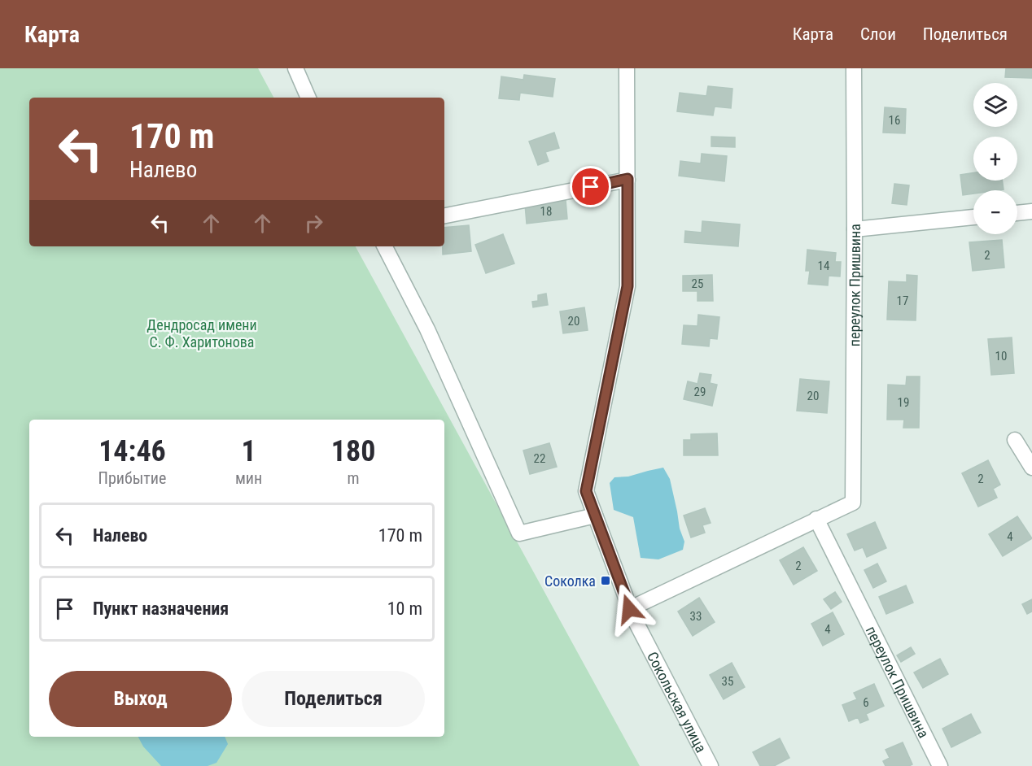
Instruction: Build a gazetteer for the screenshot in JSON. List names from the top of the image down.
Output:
{
  "streets": {
    "street": ["переулок Пришвина", "Сокольская улица"]
  },
  "parks": ["Дендросад имени С. Ф. Харитонова"],
  "places": {
    "transit": ["Соколка"]
  },
  "house_numbers": [
    "16",
    "18",
    "2",
    "14",
    "25",
    "17",
    "20",
    "10",
    "29",
    "20",
    "19",
    "22",
    "2",
    "4",
    "2",
    "33",
    "4",
    "35",
    "6"
  ],
  "page": {
    "header": "Карта",
    "nav": ["Карта", "Слои", "Поделиться"],
    "map_buttons": ["+", "−"],
    "turn": ["170 m", "Налево"],
    "eta": [
      "14:46",
      "Прибытие",
      "1",
      "мин",
      "180",
      "m"
    ],
    "list": [
      {
        "name": "Налево",
        "value": "170 m"
      },
      {
        "name": "Пункт назначения",
        "value": "10 m"
      }
    ],
    "buttons": ["Выход", "Поделиться"]
  }
}
